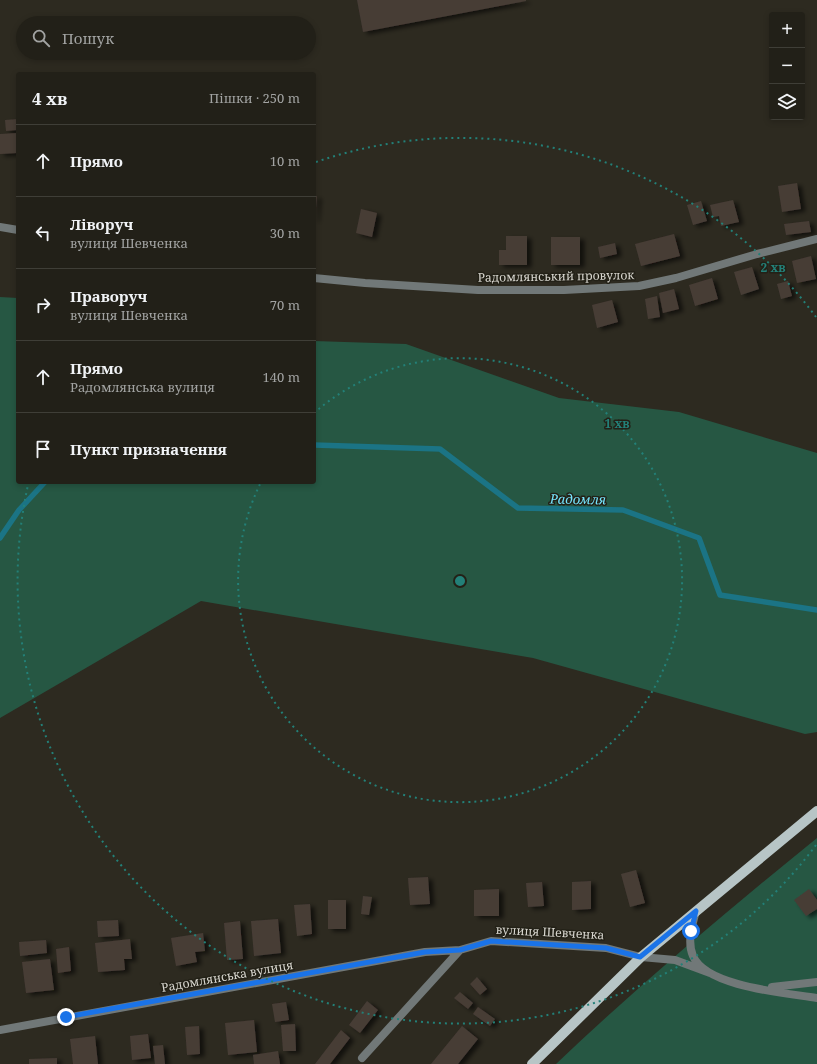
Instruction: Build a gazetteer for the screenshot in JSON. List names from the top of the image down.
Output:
{
  "streets": {
    "street": ["Радомлянський провулок", "вулиця Шевченка", "Радомлянська вулиця"]
  },
  "crossings": [
    ["вулиця Шевченка", "Радомлянська вулиця"]
  ],
  "water": ["Радомля"],
  "page": {
    "map_buttons": ["+", "−"],
    "search": "Пошук",
    "heading": ["4 хв", "Пішки · 250 m"],
    "list": [
      ["Прямо", "10 m"],
      ["Ліворуч", "вулиця Шевченка", "30 m"],
      ["Праворуч", "вулиця Шевченка", "70 m"],
      ["Прямо", "Радомлянська вулиця", "140 m"],
      "Пункт призначення"
    ]
  },
  "rings": ["2 хв", "1 хв"]
}
